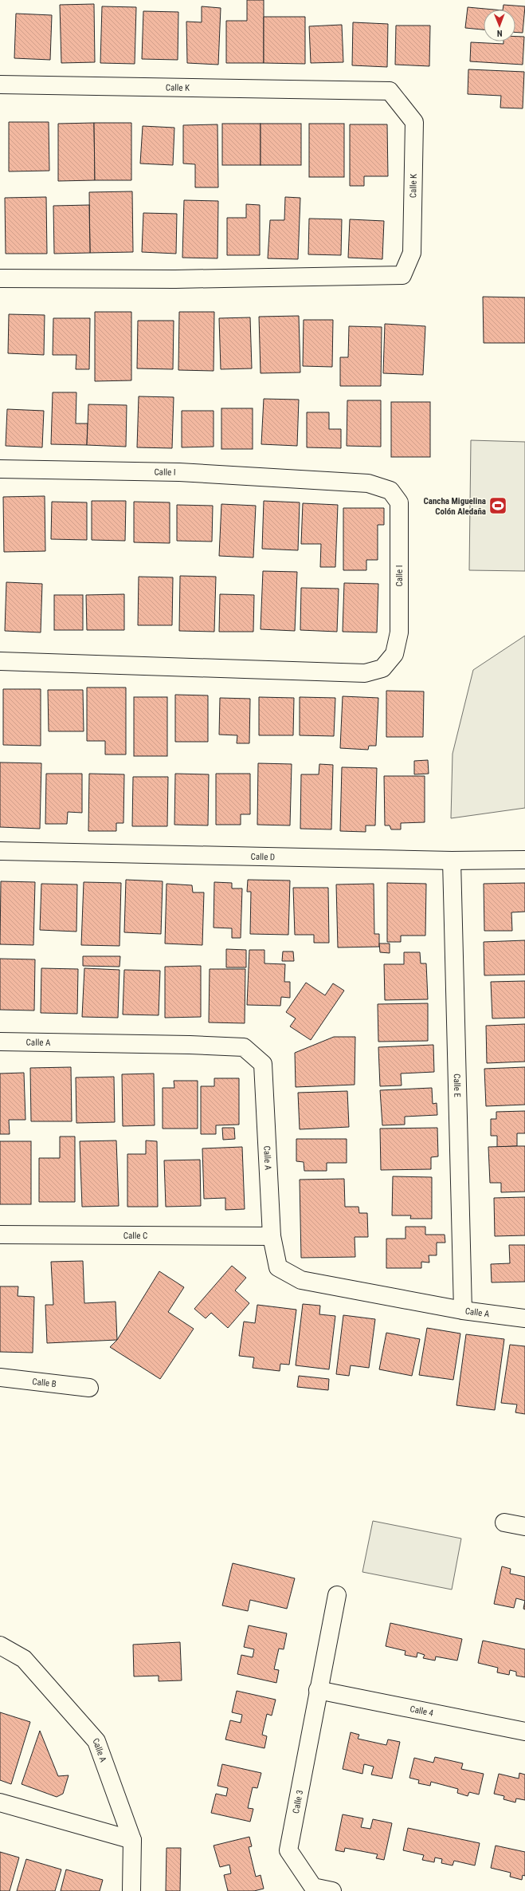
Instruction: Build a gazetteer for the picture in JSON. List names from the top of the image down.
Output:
{
  "streets": {
    "street": [
      "Calle K",
      "Calle I",
      "Calle D",
      "Calle A",
      "Calle E",
      "Calle C",
      "Calle B",
      "Calle 4",
      "Calle 3"
    ]
  },
  "crossings": [
    ["Calle D", "Calle E"],
    ["Calle A", "Calle E"],
    ["Calle A", "Calle C"],
    ["Calle 4", "Calle 3"]
  ],
  "places": {
    "sports": ["Cancha Miguelina Colón Aledaña"]
  },
  "north": "bottom"
}
